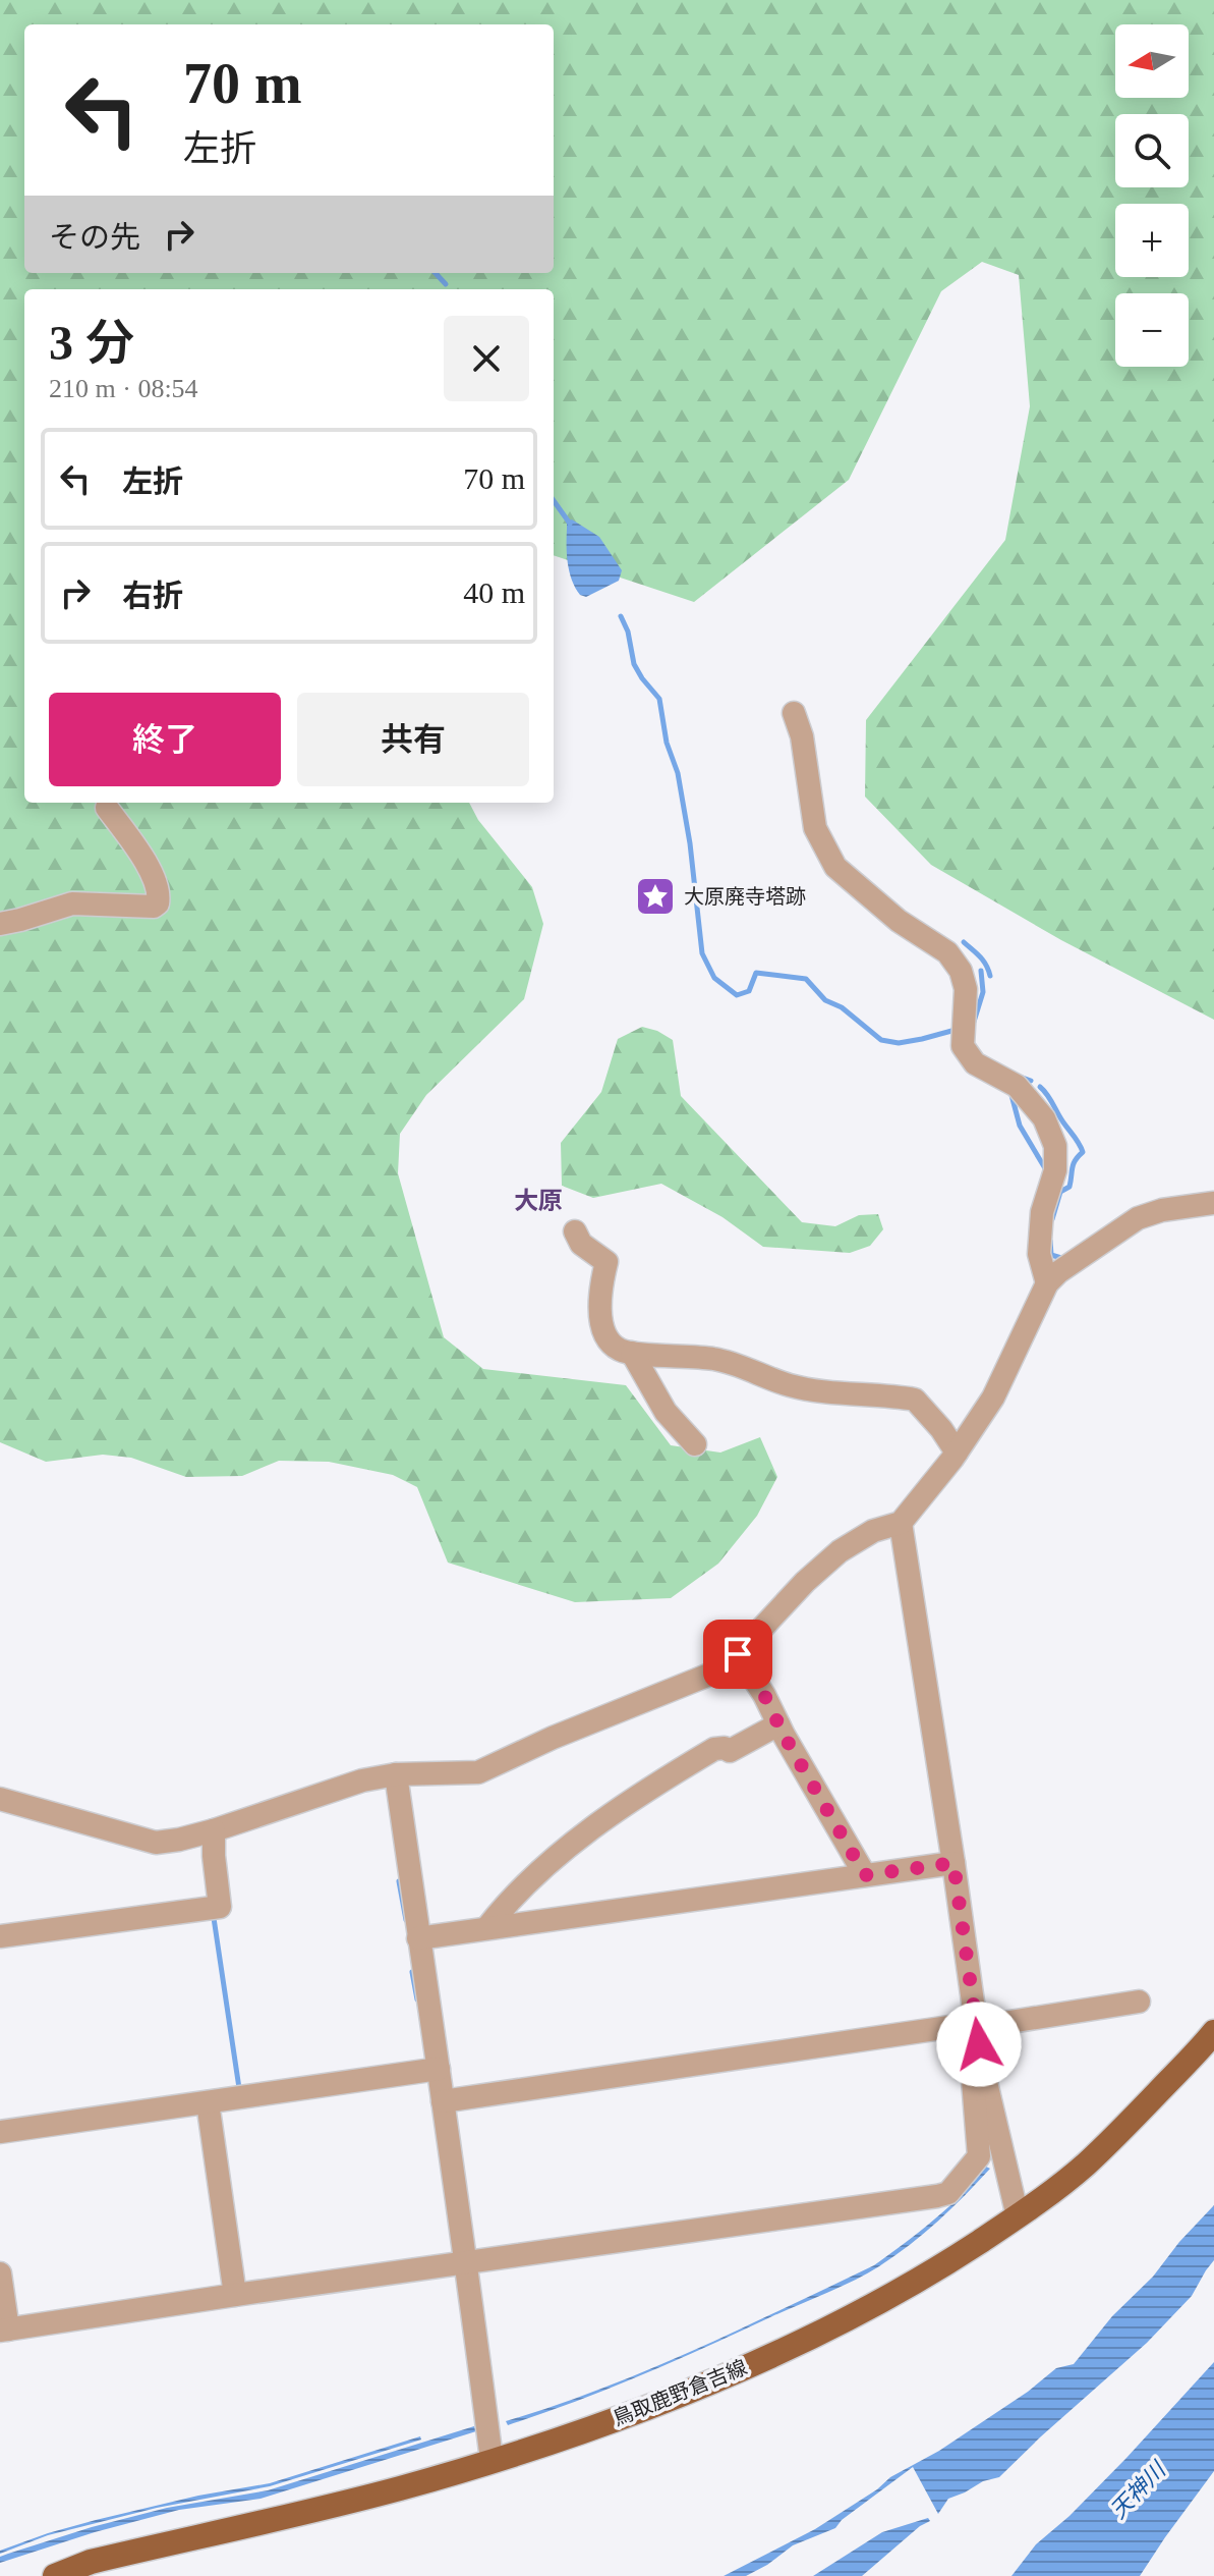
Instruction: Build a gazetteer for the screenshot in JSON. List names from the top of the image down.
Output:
{
  "streets": {
    "main road": ["鳥取鹿野倉吉線"]
  },
  "districts": ["大原"],
  "water": ["天神川"],
  "places": {
    "place": ["大原廃寺塔跡"]
  },
  "north": "left",
  "page": {
    "map_buttons": ["+", "−"],
    "turn": ["70 m", "左折"],
    "then": "その先",
    "heading": ["3 分", "210 m · 08:54"],
    "list": [
      {
        "name": "左折",
        "value": "70 m"
      },
      {
        "name": "右折",
        "value": "40 m"
      }
    ],
    "buttons": ["終了", "共有"]
  }
}
